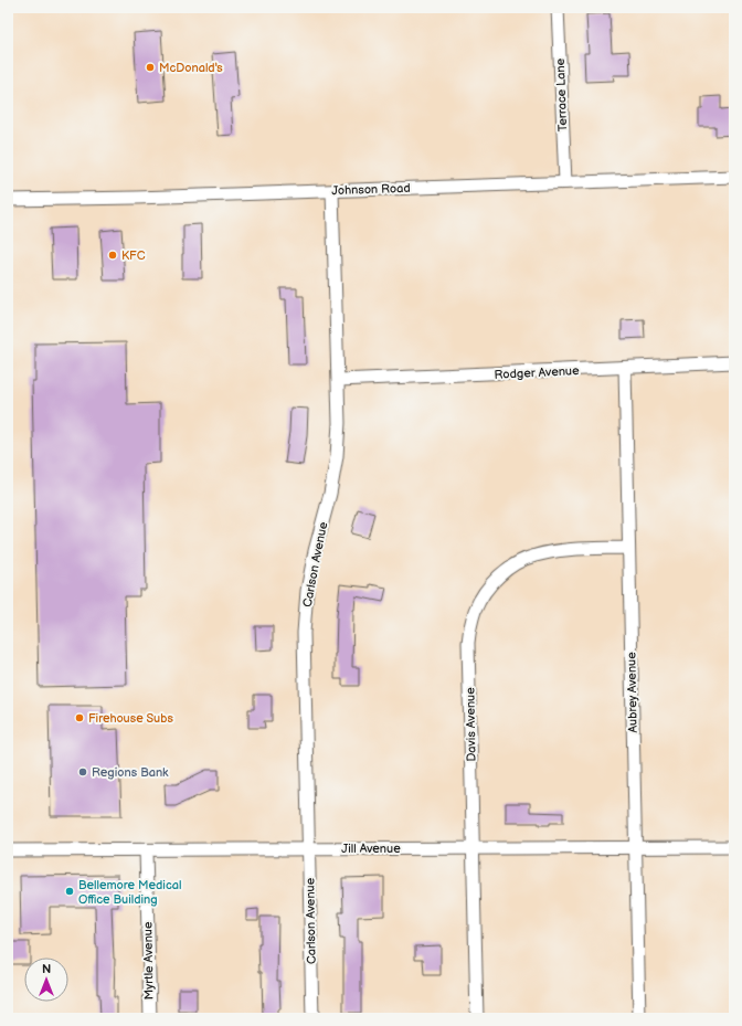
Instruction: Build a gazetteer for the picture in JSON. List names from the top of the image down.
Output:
{
  "streets": {
    "street": [
      "Terrace Lane",
      "Johnson Road",
      "Rodger Avenue",
      "Carlson Avenue",
      "Aubrey Avenue",
      "Davis Avenue",
      "Jill Avenue",
      "Myrtle Avenue"
    ]
  },
  "crossings": [
    ["Terrace Lane", "Johnson Road"],
    ["Johnson Road", "Carlson Avenue"],
    ["Rodger Avenue", "Carlson Avenue"],
    ["Rodger Avenue", "Aubrey Avenue"],
    ["Carlson Avenue", "Jill Avenue"],
    ["Aubrey Avenue", "Davis Avenue"],
    ["Aubrey Avenue", "Jill Avenue"],
    ["Davis Avenue", "Jill Avenue"],
    ["Jill Avenue", "Myrtle Avenue"]
  ],
  "places": [
    "McDonald's",
    "KFC",
    "Firehouse Subs",
    "Regions Bank",
    "Bellemore Medical Office Building"
  ],
  "north": "top"
}
